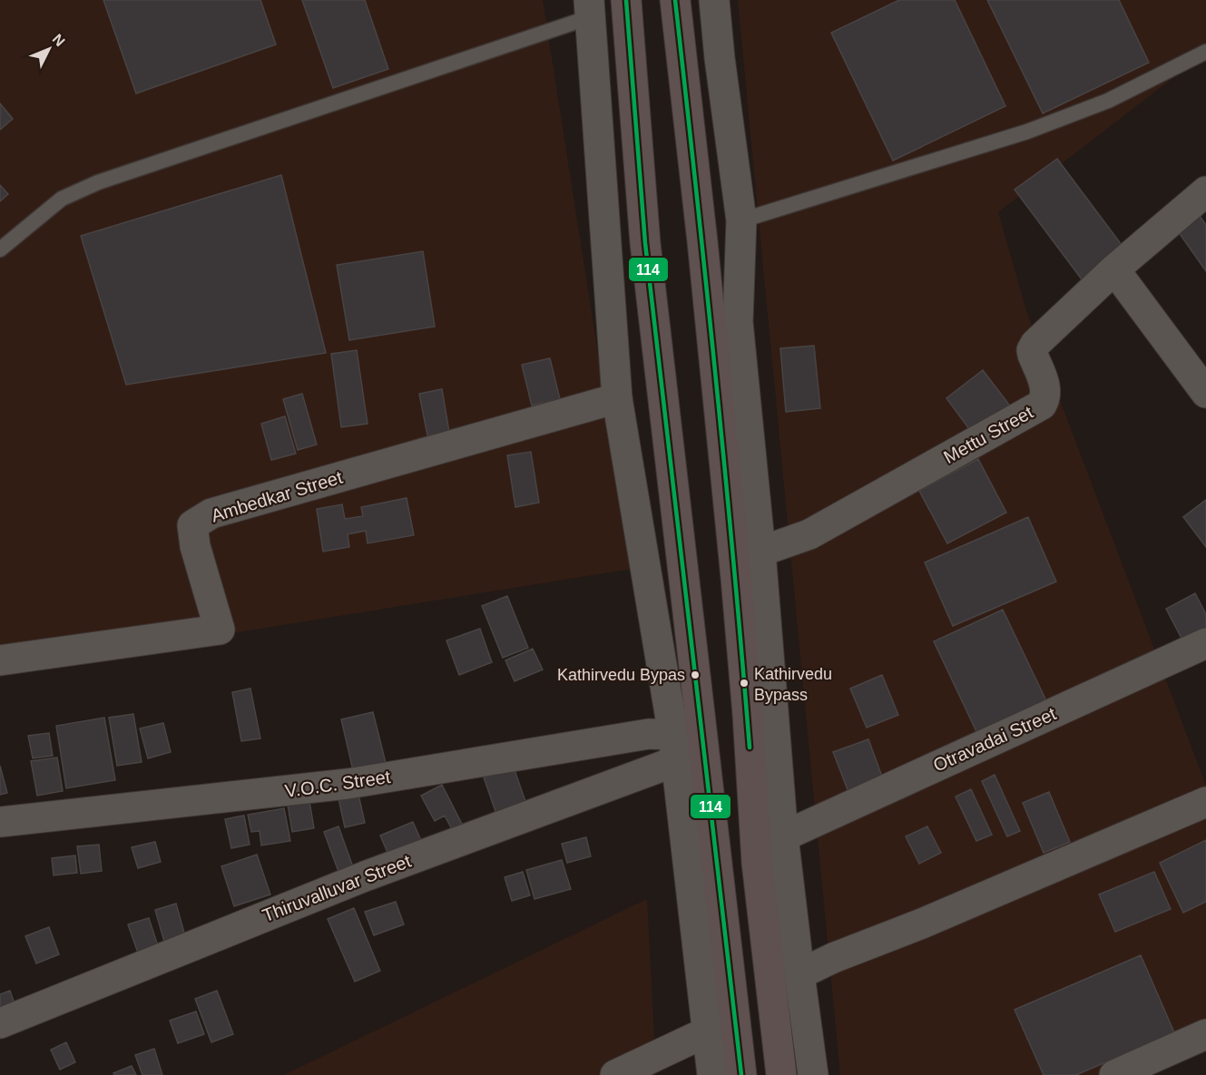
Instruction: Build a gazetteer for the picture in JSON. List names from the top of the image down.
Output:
{
  "streets": {
    "street": [
      "Mettu Street",
      "Ambedkar Street",
      "Otravadai Street",
      "V.O.C. Street",
      "Thiruvalluvar Street"
    ]
  },
  "crossings": [
    ["V.O.C. Street", "Thiruvalluvar Street"]
  ],
  "places": ["Kathirvedu Bypas", "Kathirvedu Bypass"],
  "lines": ["transit line 114"],
  "north": "top right"
}
